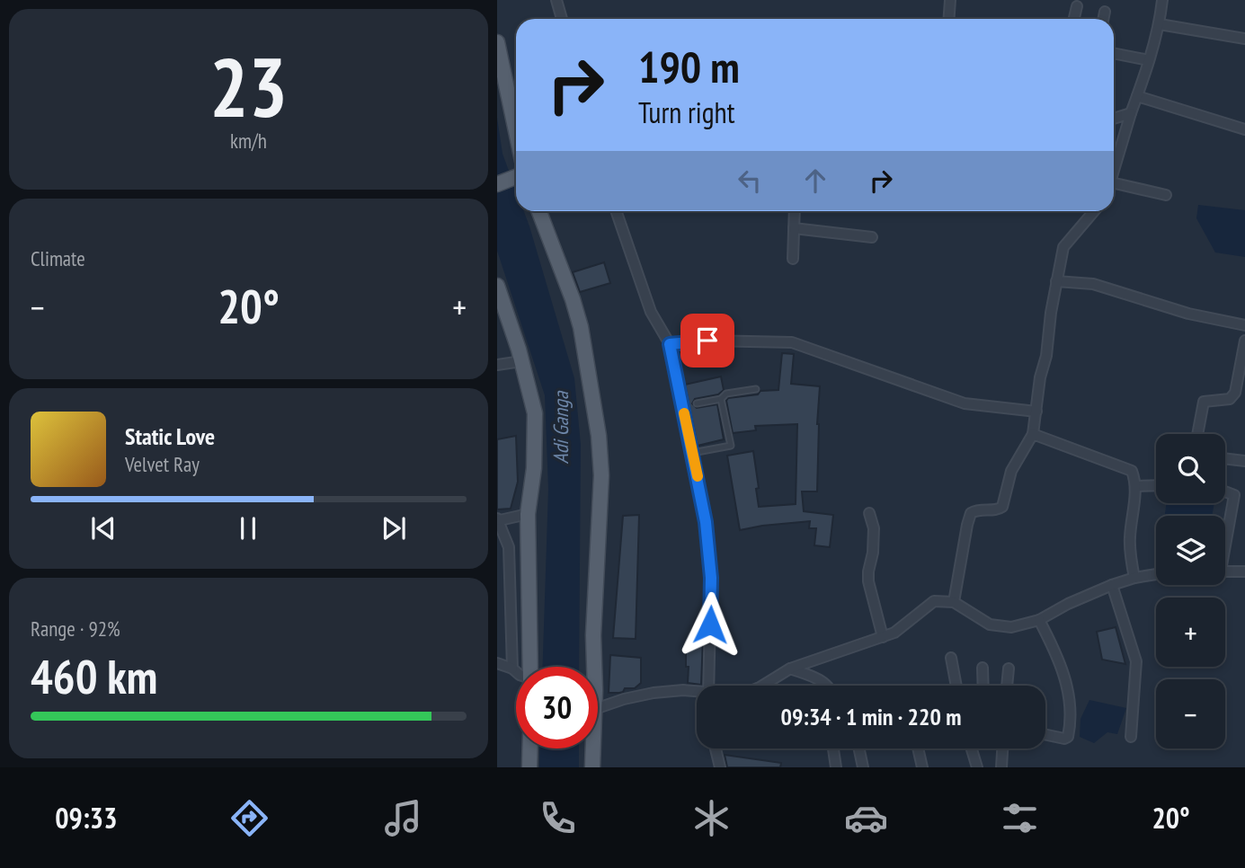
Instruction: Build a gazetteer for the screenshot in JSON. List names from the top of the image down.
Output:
{
  "water": ["Adi Ganga"],
  "page": {
    "tile": [
      ["23", "km/h"],
      "Climate",
      ["Range · 92%", "460 km"]
    ],
    "turn": ["190 m", "Turn right"],
    "heat": ["−", "20°", "+"],
    "song": ["Static Love", "Velvet Ray"],
    "map_buttons": ["+", "−"],
    "limit": "30",
    "trip": "09:34 · 1 min · 220 m",
    "tabs": ["09:33", "20°"]
  }
}
